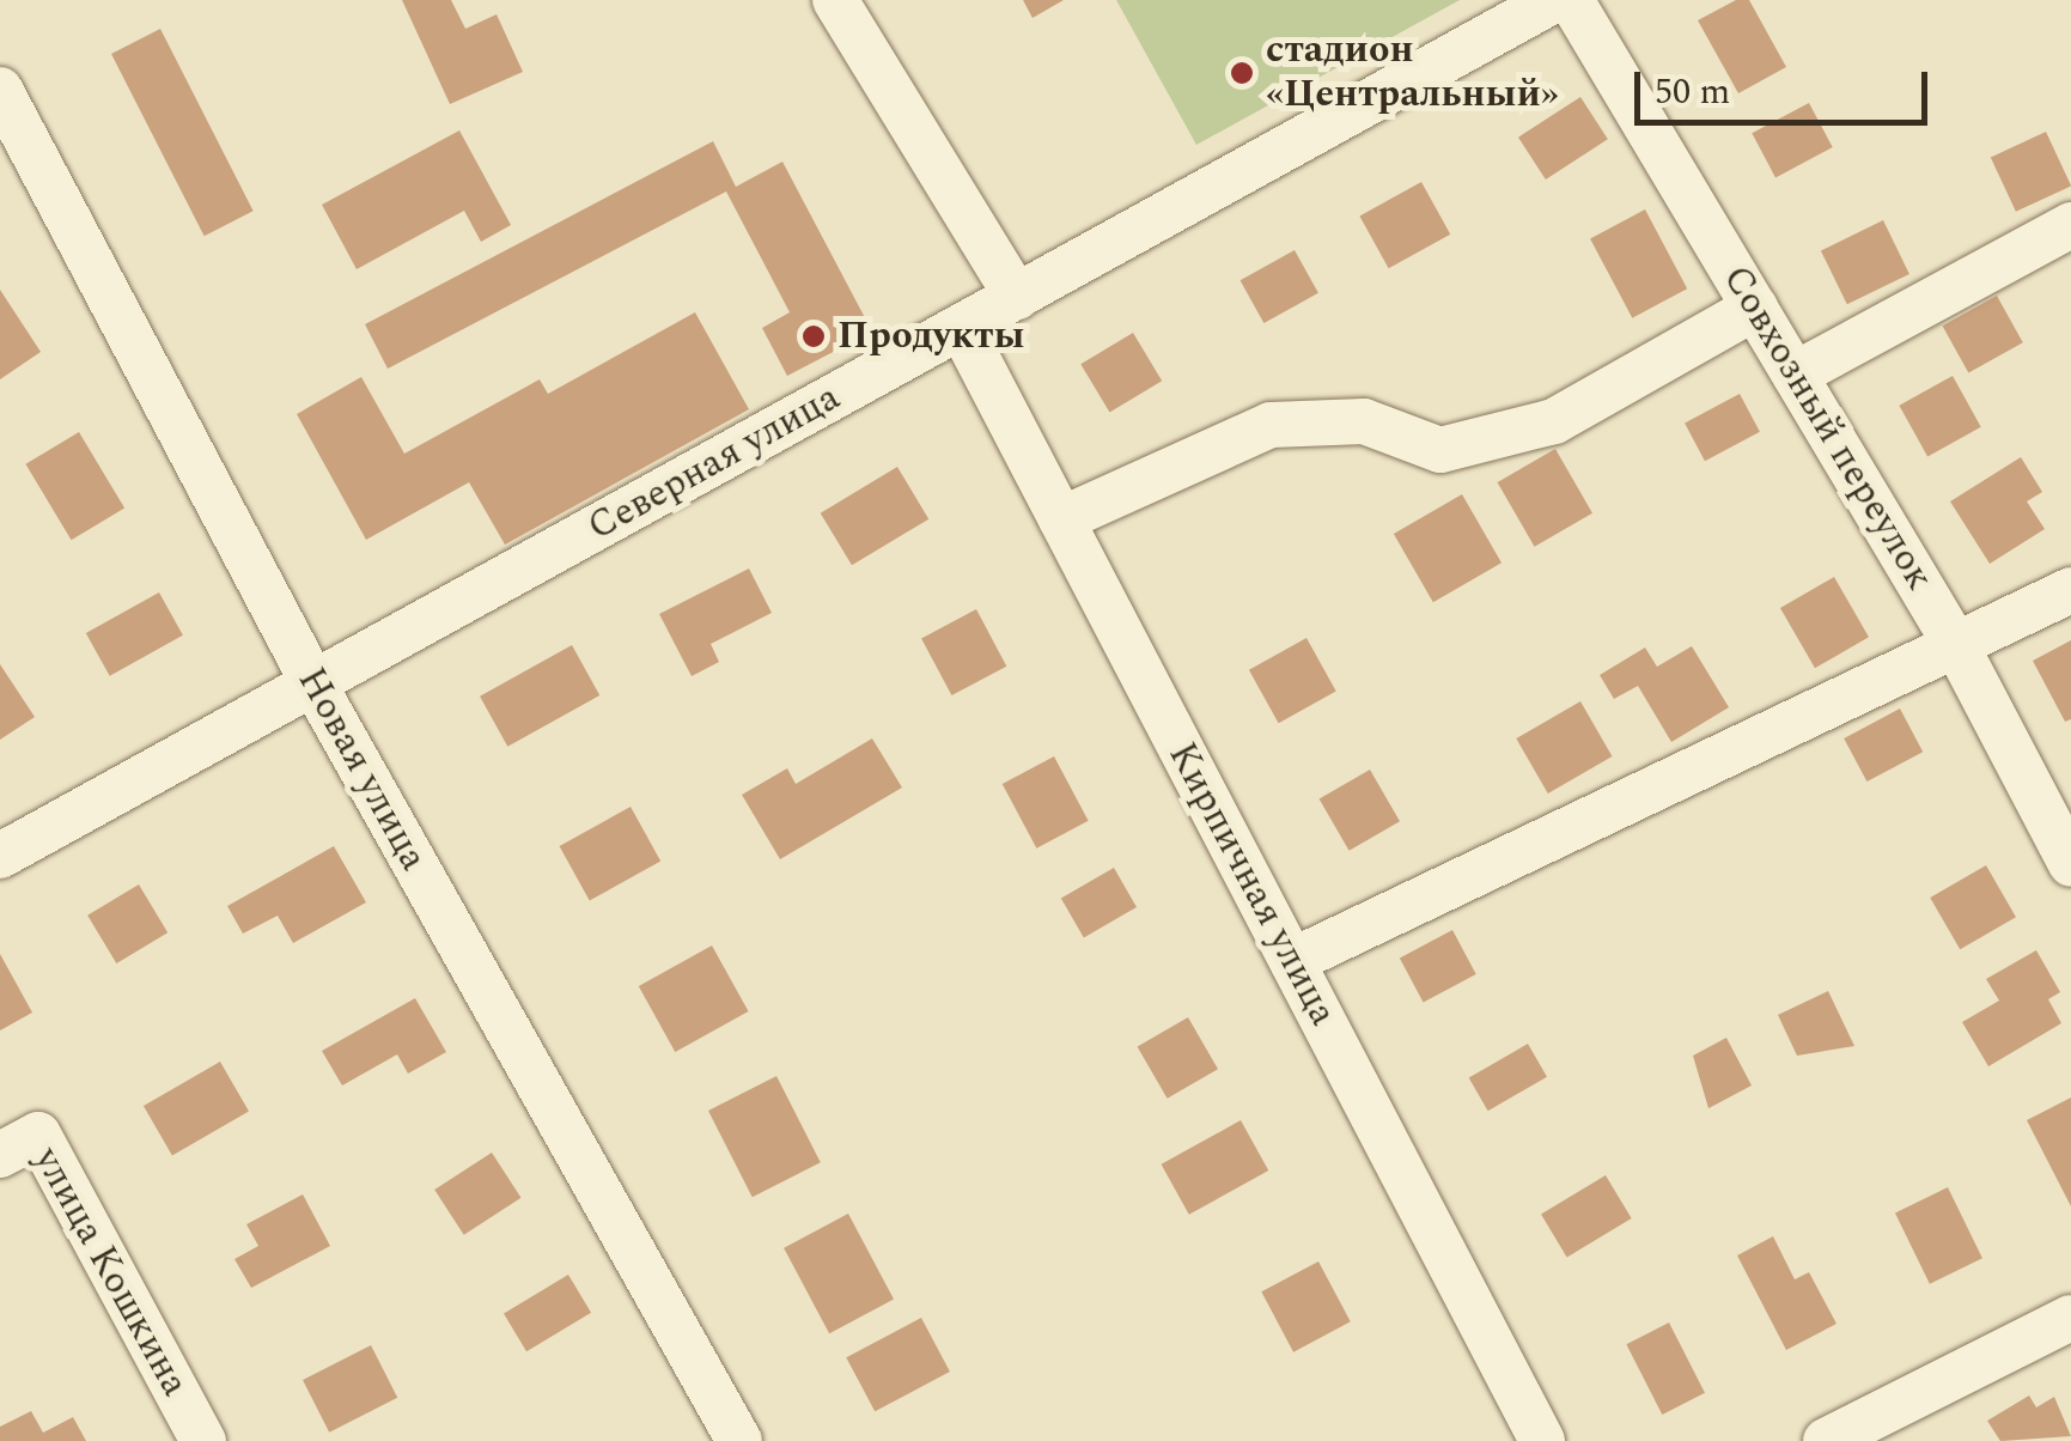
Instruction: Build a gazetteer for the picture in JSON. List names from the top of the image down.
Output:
{
  "streets": {
    "street": [
      "Совхозный переулок",
      "Северная улица",
      "Новая улица",
      "Кирпичная улица",
      "улица Кошкина"
    ]
  },
  "crossings": [
    ["Северная улица", "Новая улица"],
    ["Северная улица", "Кирпичная улица"]
  ],
  "places": ["стадион «Центральный»", "Продукты"],
  "scale_bar": "50 m"
}
